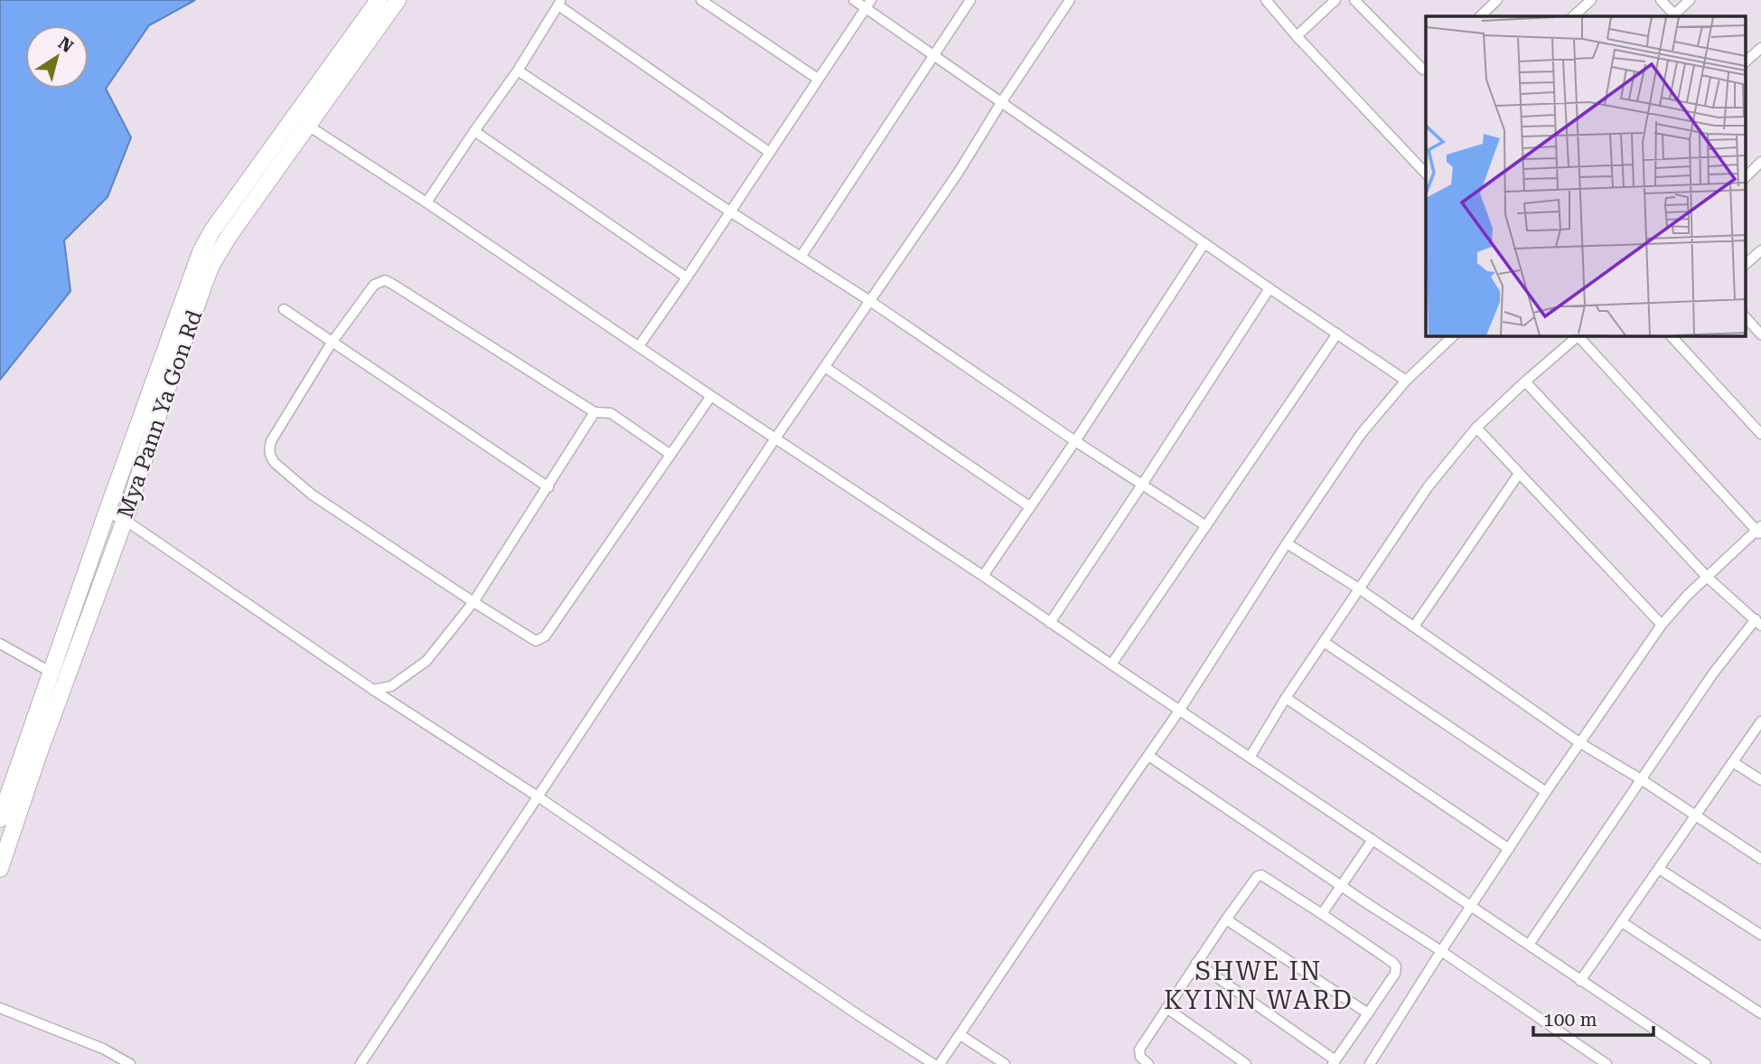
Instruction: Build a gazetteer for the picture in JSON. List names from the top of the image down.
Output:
{
  "streets": {
    "main road": ["Mya Pann Ya Gon Rd"]
  },
  "districts": ["SHWE IN KYINN WARD"],
  "scale_bar": "100 m",
  "north": "top right"
}
